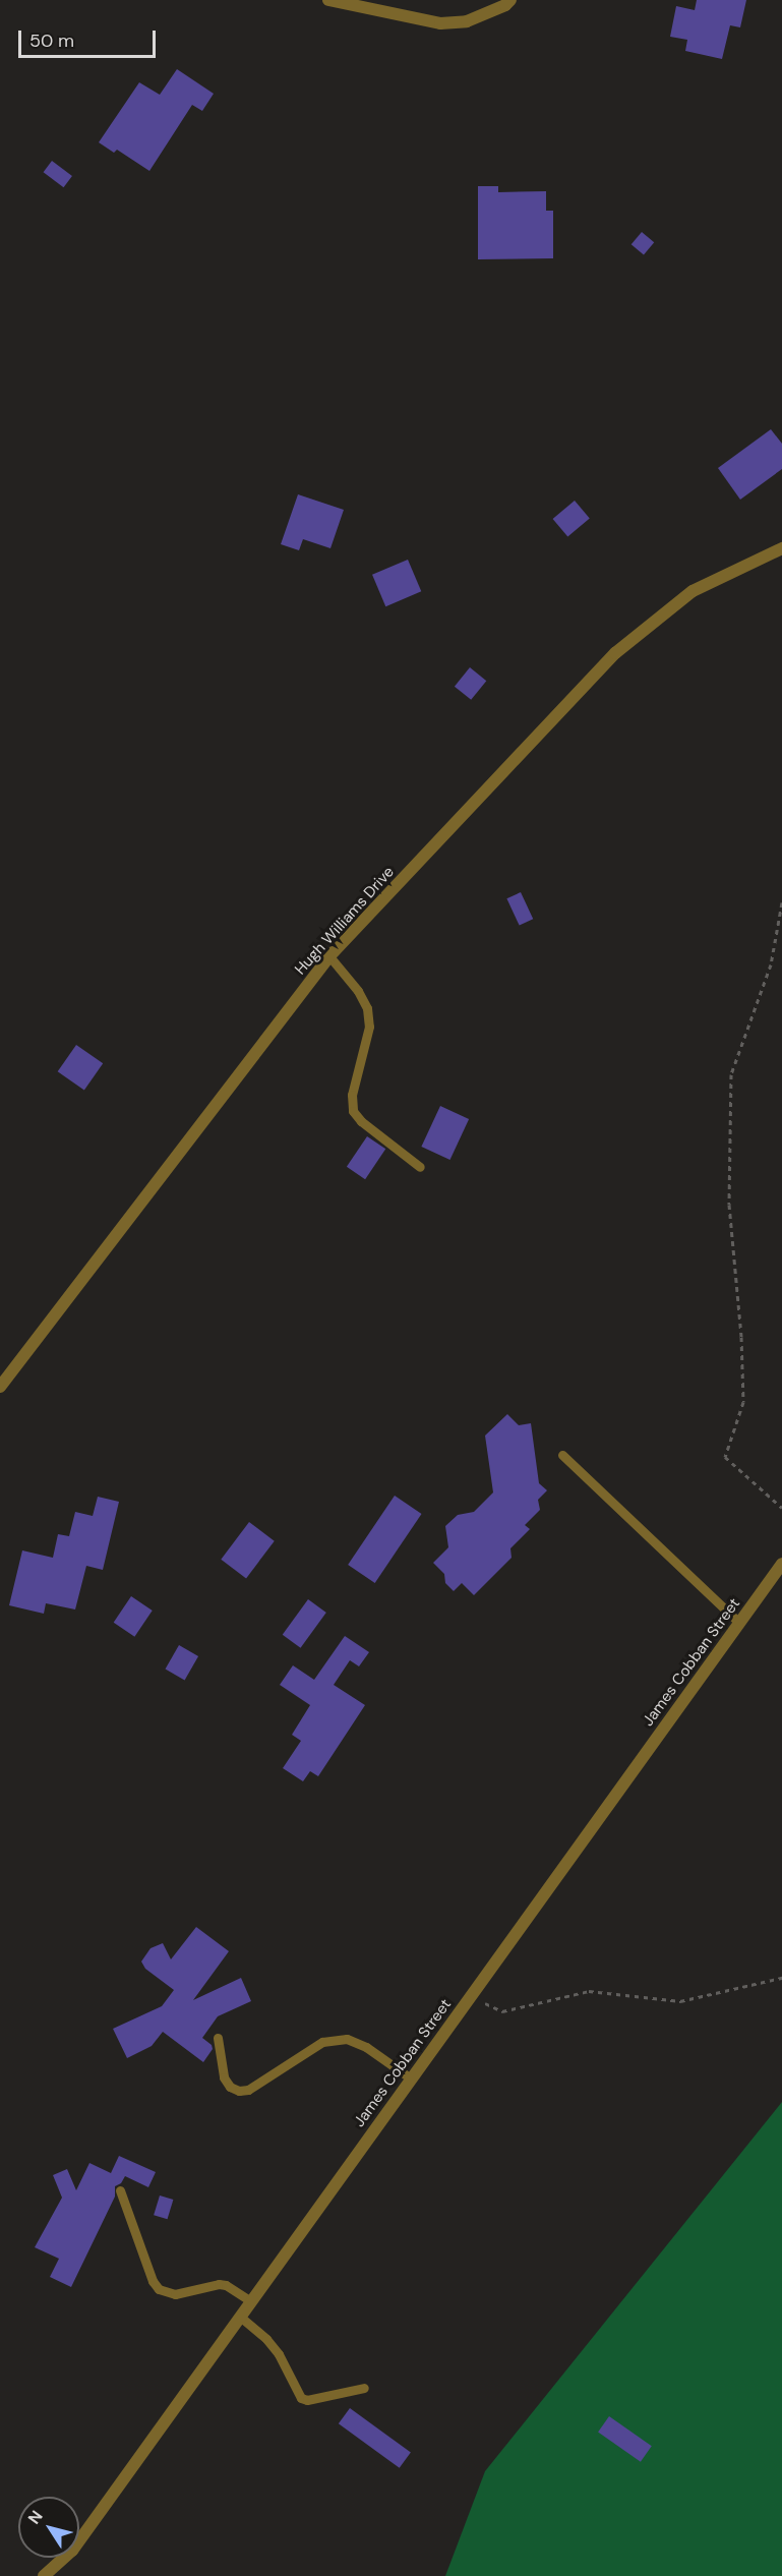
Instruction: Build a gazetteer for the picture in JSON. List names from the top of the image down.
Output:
{
  "streets": {
    "street": ["Hugh Williams Drive", "James Cobban Street"]
  },
  "scale_bar": "50 m",
  "north": "top left"
}
